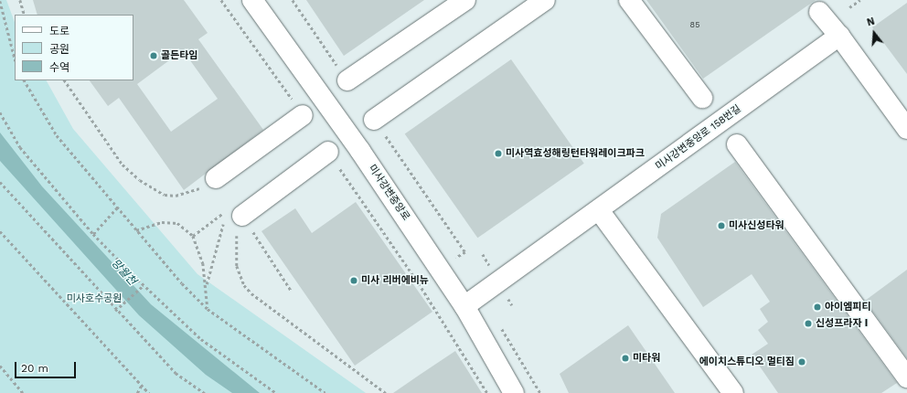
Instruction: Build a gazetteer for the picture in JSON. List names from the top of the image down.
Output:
{
  "streets": {
    "street": ["미사강변중앙로 158번길", "미사강변중앙로"]
  },
  "crossings": [
    ["미사강변중앙로 158번길", "미사강변중앙로"]
  ],
  "water": ["망월천"],
  "parks": ["미사호수공원"],
  "places": [
    "골든타임",
    "미사역효성해링턴타워레이크파크",
    "미사신성타워",
    "미사 리버에비뉴",
    "아이엠피티",
    "신성프라자 I",
    "미타워",
    "에이치스튜디오 멀티짐"
  ],
  "house_numbers": ["85"],
  "legend": ["도로", "공원", "수역"],
  "scale_bar": "20 m",
  "north": "top"
}
